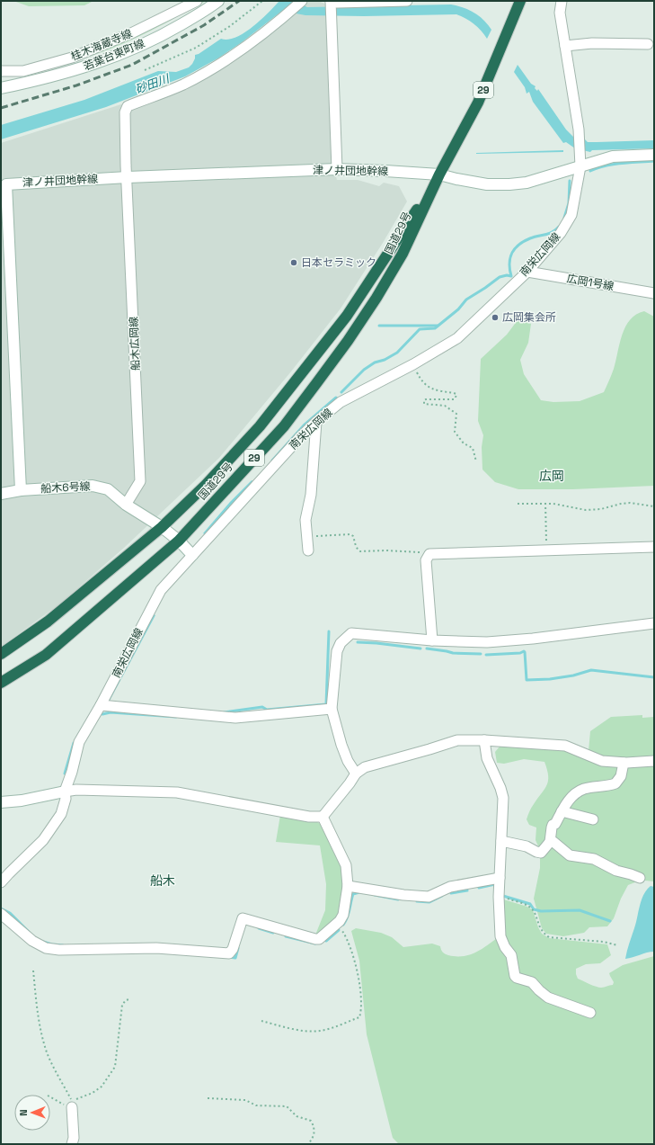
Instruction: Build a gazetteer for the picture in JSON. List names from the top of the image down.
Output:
{
  "streets": {
    "highway": ["29", "国道29号"],
    "street": [
      "桂木海蔵寺線",
      "若葉台東町線",
      "津ノ井団地幹線",
      "南栄広岡線",
      "広岡1号線",
      "船木広岡線",
      "船木6号線"
    ]
  },
  "crossings": [
    ["津ノ井団地幹線", "国道29号"],
    ["津ノ井団地幹線", "南栄広岡線"],
    ["津ノ井団地幹線", "船木広岡線"],
    ["津ノ井団地幹線", "船木6号線"],
    ["国道29号", "船木6号線"],
    ["南栄広岡線", "広岡1号線"],
    ["南栄広岡線", "船木6号線"],
    ["船木広岡線", "船木6号線"]
  ],
  "districts": ["広岡", "船木"],
  "water": ["砂田川"],
  "places": ["日本セラミック", "広岡集会所"],
  "north": "left"
}
